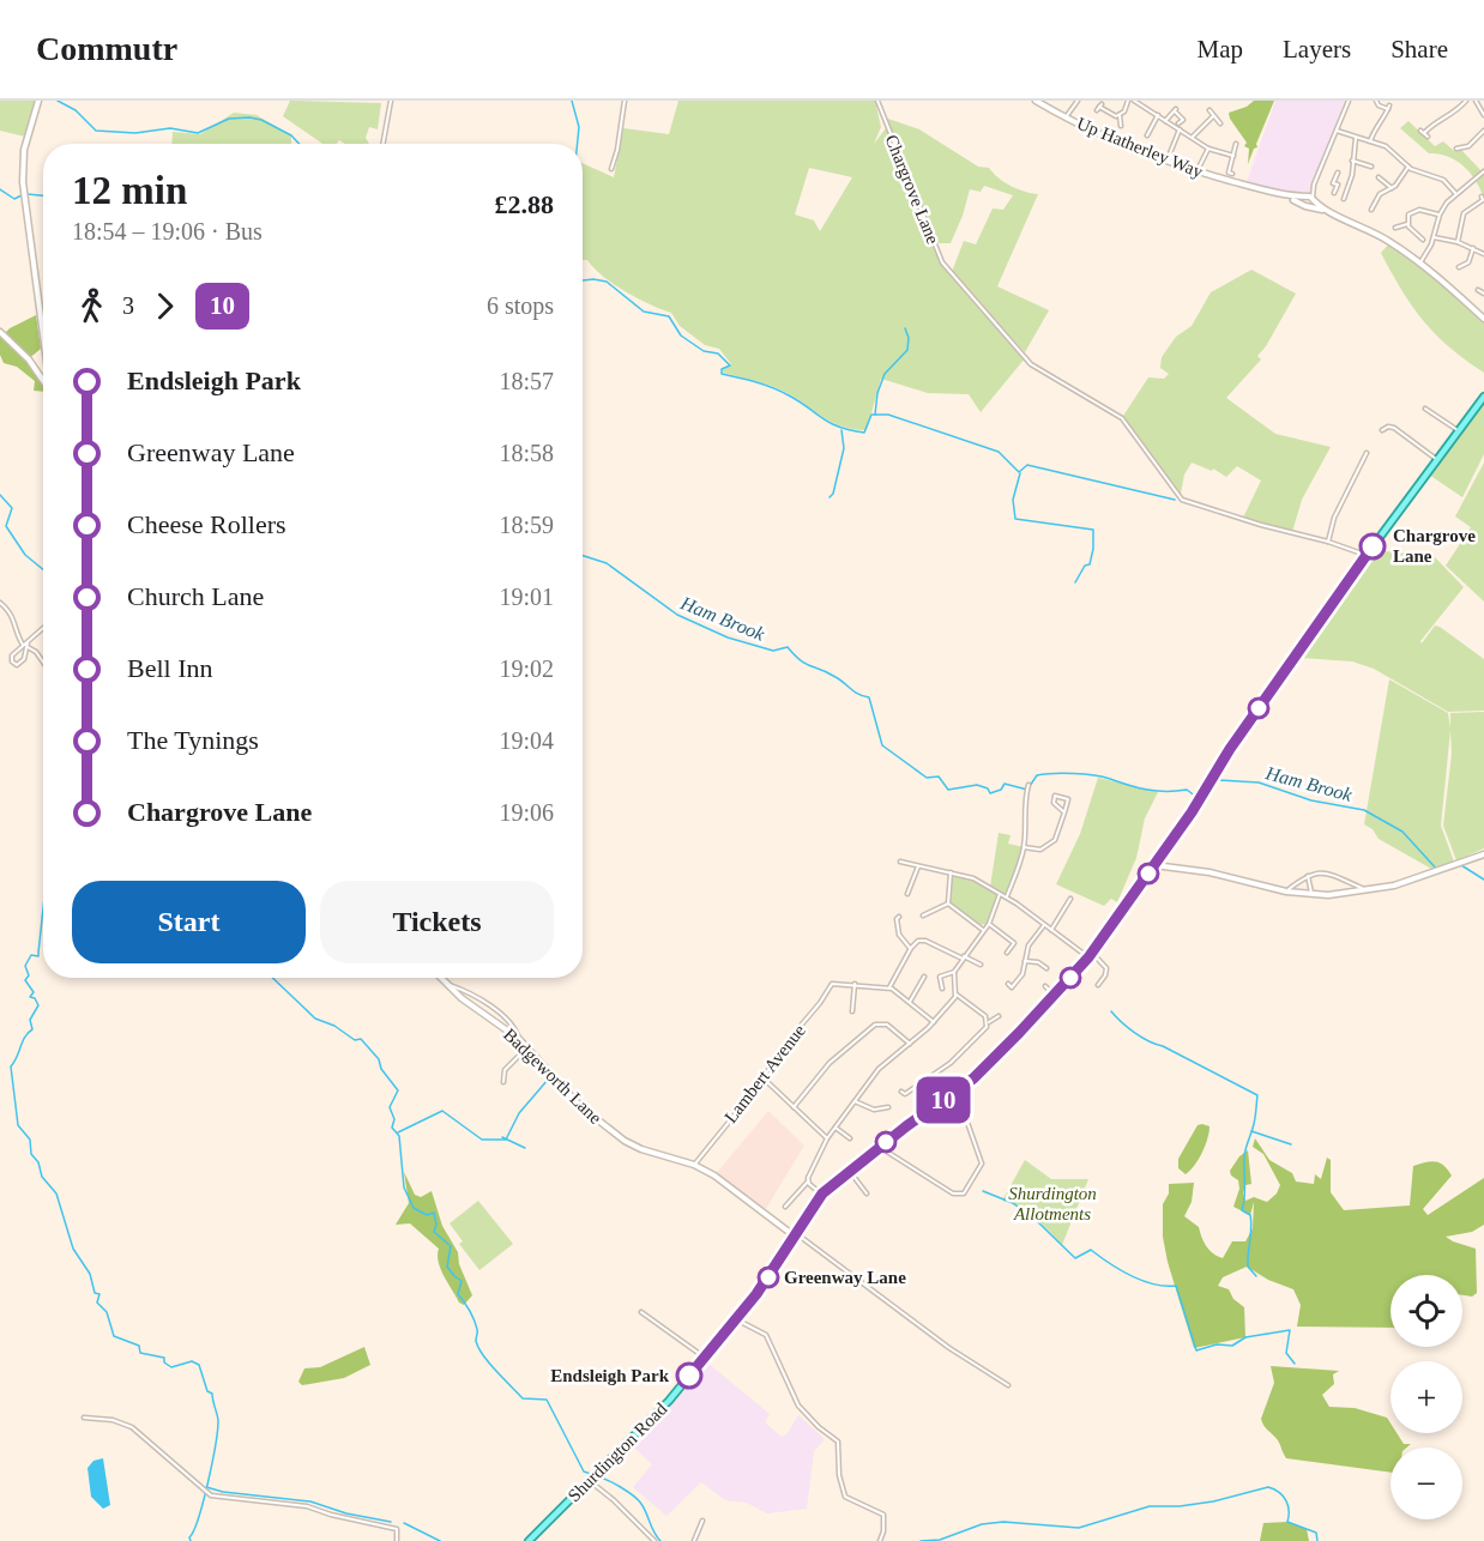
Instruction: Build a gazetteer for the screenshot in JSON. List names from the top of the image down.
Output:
{
  "streets": {
    "main road": ["Shurdington Road"],
    "street": [
      "Up Hatherley Way",
      "Chargrove Lane",
      "Lambert Avenue",
      "Badgeworth Lane"
    ]
  },
  "crossings": [
    ["Chargrove Lane", "Shurdington Road"],
    ["Lambert Avenue", "Badgeworth Lane"],
    ["Badgeworth Lane", "Shurdington Road"]
  ],
  "water": ["Ham Brook"],
  "parks": ["Shurdington Allotments"],
  "places": ["Chargrove Lane", "Greenway Lane", "Endsleigh Park"],
  "lines": ["bus line 10"],
  "page": {
    "header": "Commutr",
    "nav": ["Map", "Layers", "Share"],
    "on_map": "10",
    "heading": ["12 min", "18:54 – 19:06 · Bus", "£2.88"],
    "legs": ["3", "10", "6 stops"],
    "list": [
      {
        "name": "Endsleigh Park",
        "value": "18:57"
      },
      {
        "name": "Greenway Lane",
        "value": "18:58"
      },
      {
        "name": "Cheese Rollers",
        "value": "18:59"
      },
      {
        "name": "Church Lane",
        "value": "19:01"
      },
      {
        "name": "Bell Inn",
        "value": "19:02"
      },
      {
        "name": "The Tynings",
        "value": "19:04"
      },
      {
        "name": "Chargrove Lane",
        "value": "19:06"
      }
    ],
    "buttons": ["Start", "Tickets"],
    "map_buttons": ["+", "−"]
  }
}
